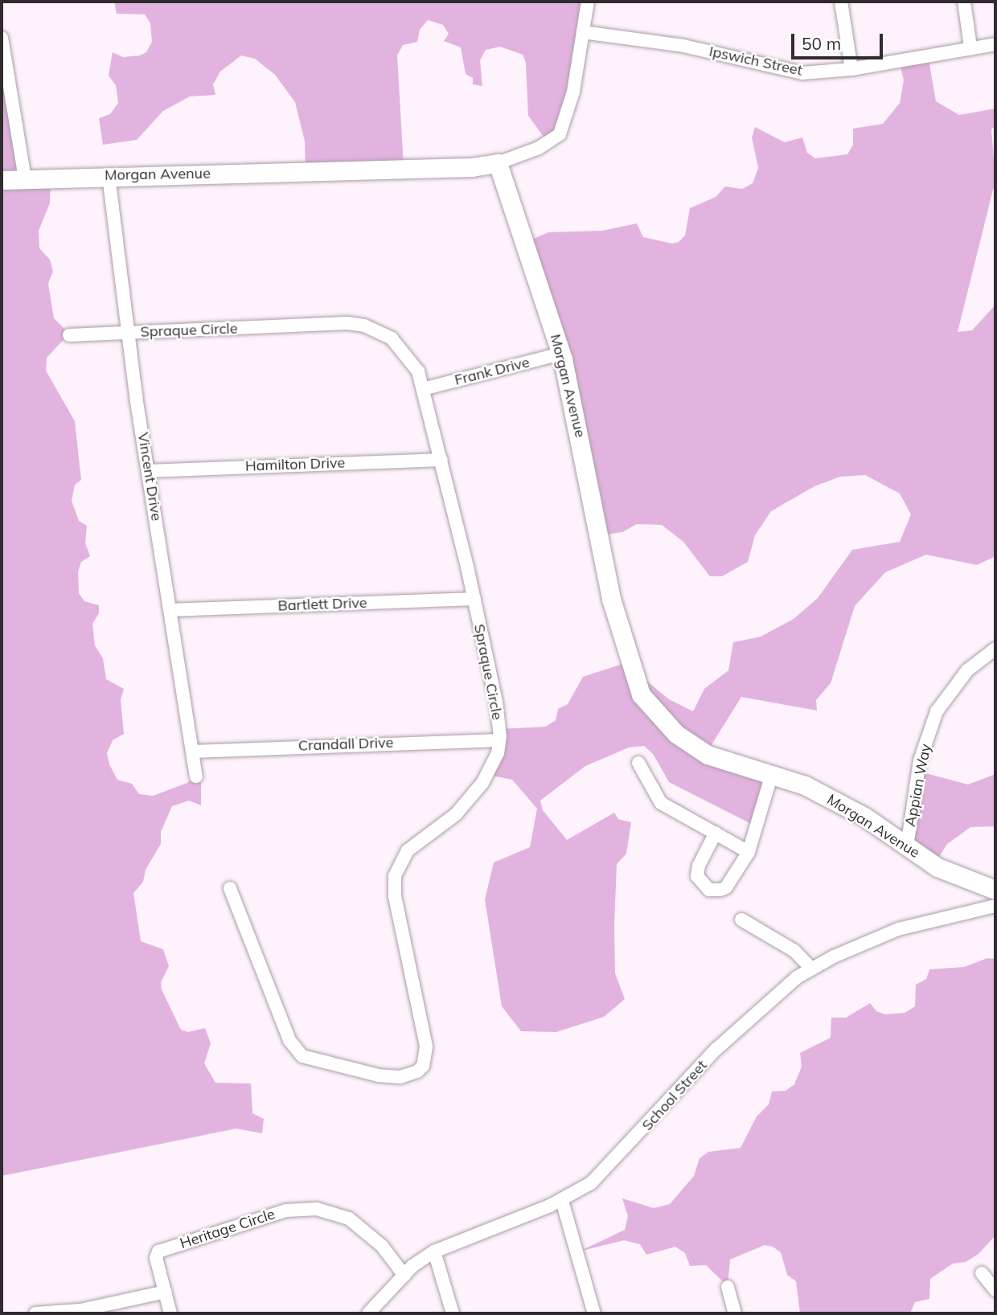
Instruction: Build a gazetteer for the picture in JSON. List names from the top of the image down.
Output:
{
  "streets": {
    "street": [
      "Ipswich Street",
      "Morgan Avenue",
      "Spraque Circle",
      "Frank Drive",
      "Hamilton Drive",
      "Vincent Drive",
      "Bartlett Drive",
      "Crandall Drive",
      "Appian Way",
      "School Street",
      "Heritage Circle"
    ]
  },
  "crossings": [
    ["Morgan Avenue", "Frank Drive"],
    ["Morgan Avenue", "Vincent Drive"],
    ["Morgan Avenue", "Appian Way"],
    ["Spraque Circle", "Frank Drive"],
    ["Spraque Circle", "Hamilton Drive"],
    ["Spraque Circle", "Vincent Drive"],
    ["Spraque Circle", "Bartlett Drive"],
    ["Spraque Circle", "Crandall Drive"],
    ["Hamilton Drive", "Vincent Drive"],
    ["Vincent Drive", "Bartlett Drive"],
    ["Vincent Drive", "Crandall Drive"],
    ["School Street", "Heritage Circle"]
  ],
  "scale_bar": "50 m"
}
